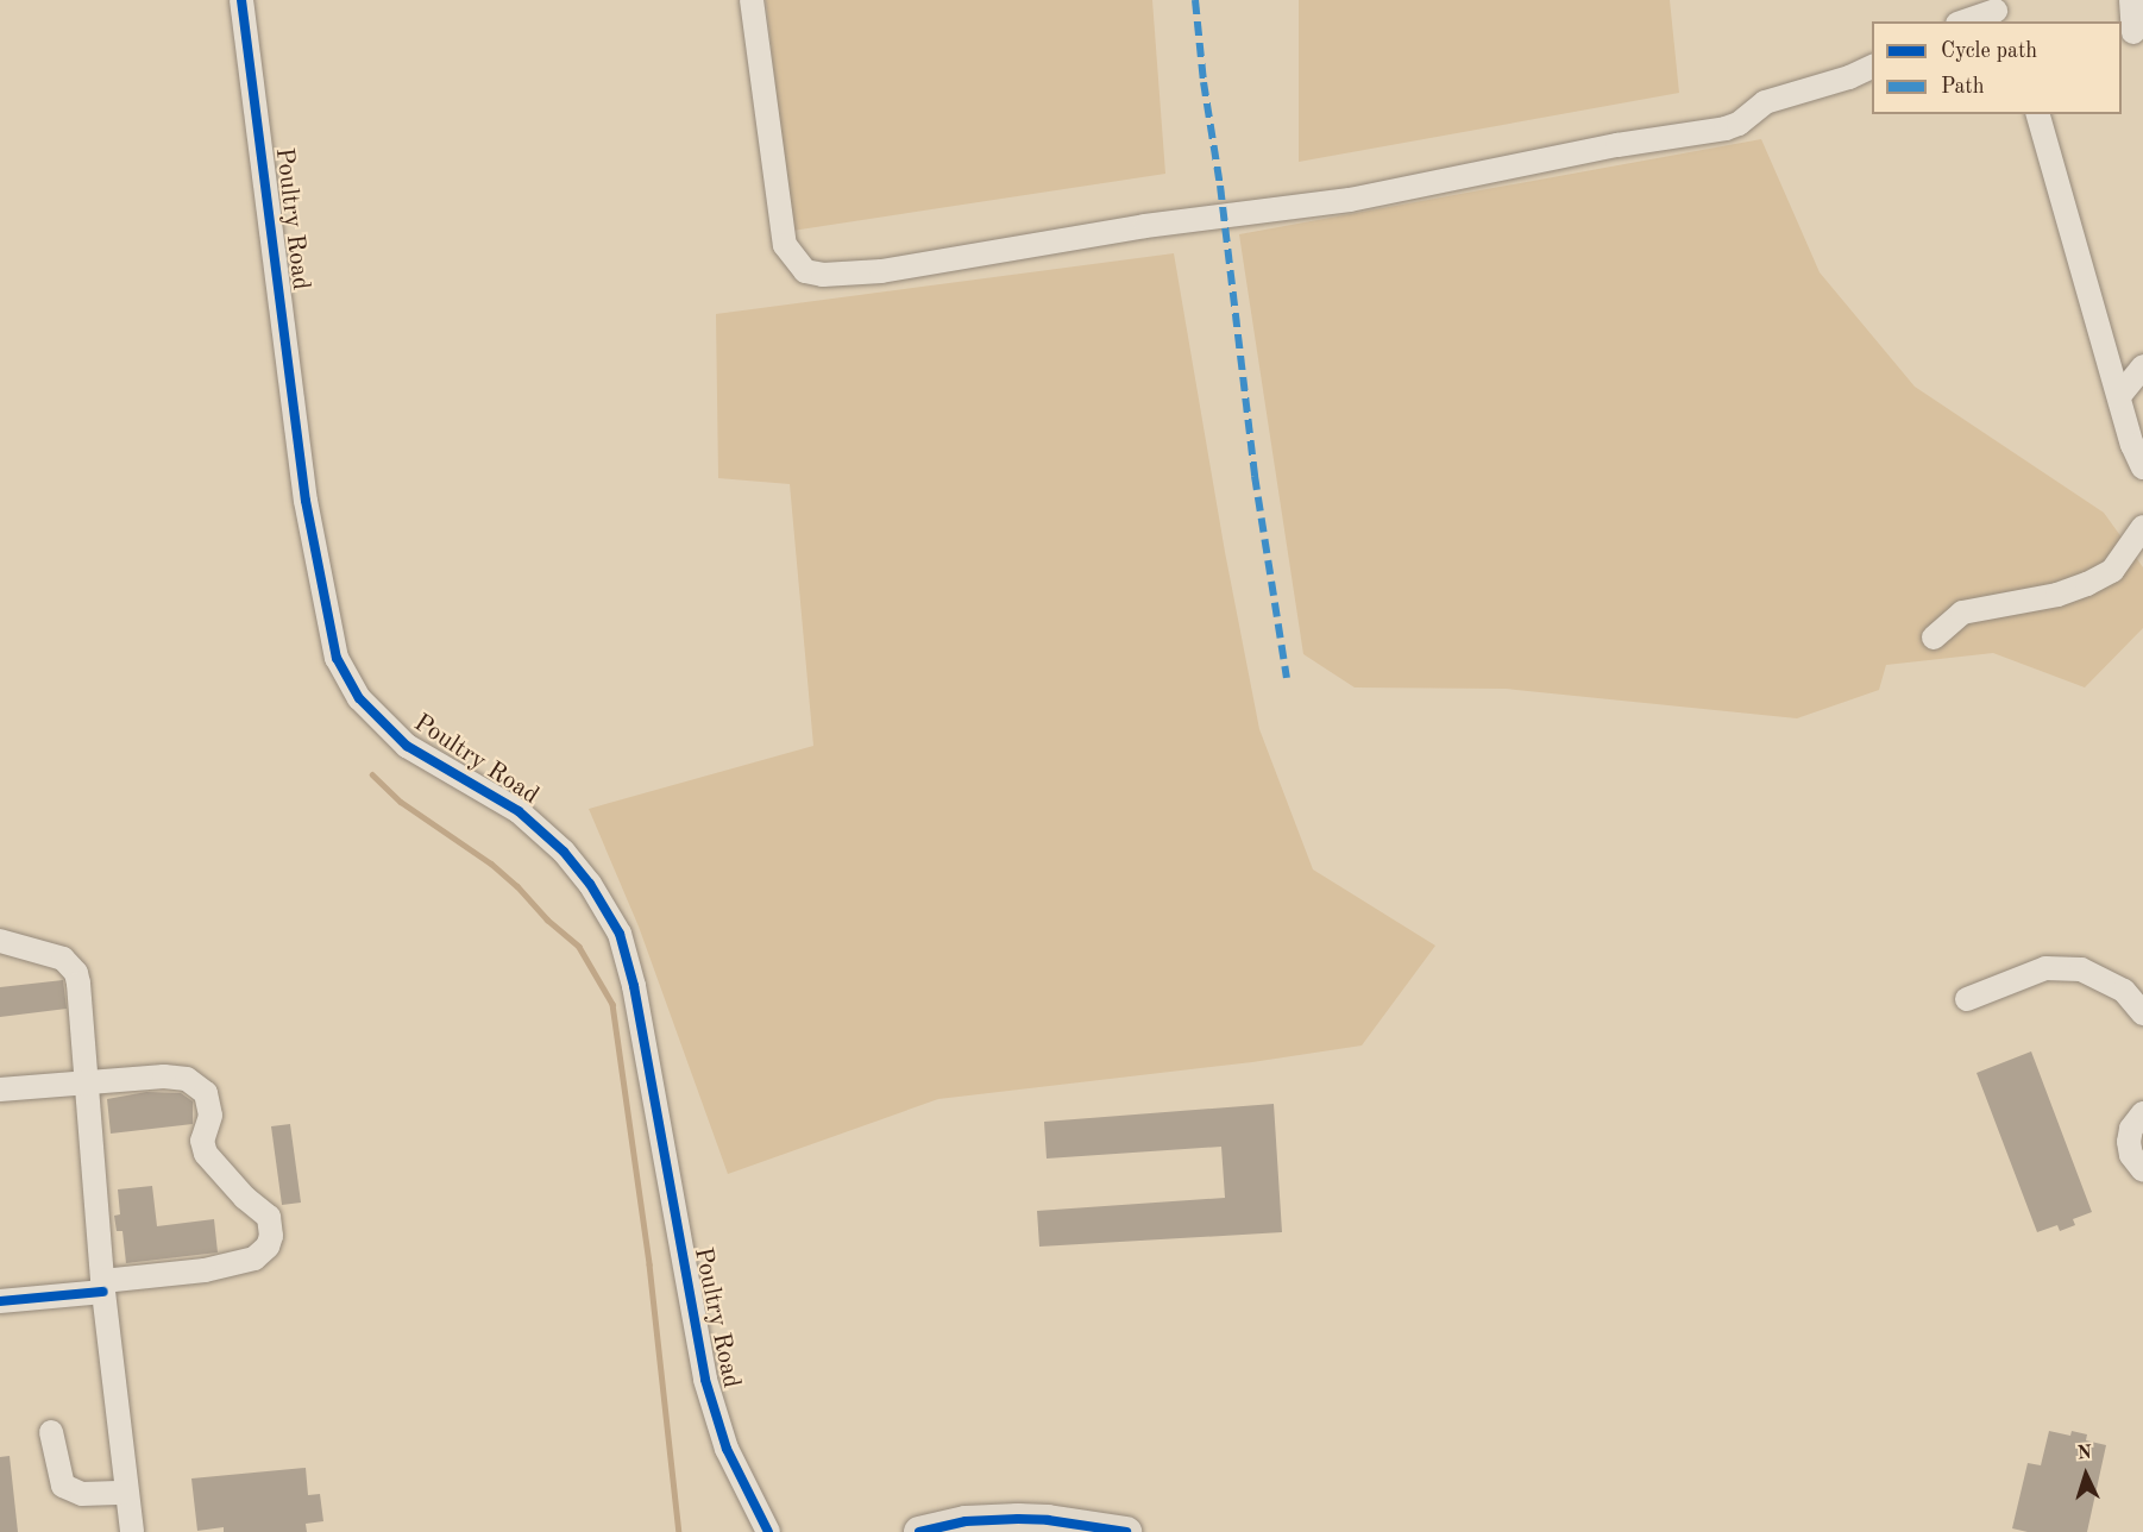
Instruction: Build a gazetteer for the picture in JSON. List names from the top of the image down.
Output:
{
  "streets": {
    "street": ["Poultry Road"]
  },
  "legend": ["Cycle path", "Path"],
  "north": "top"
}
